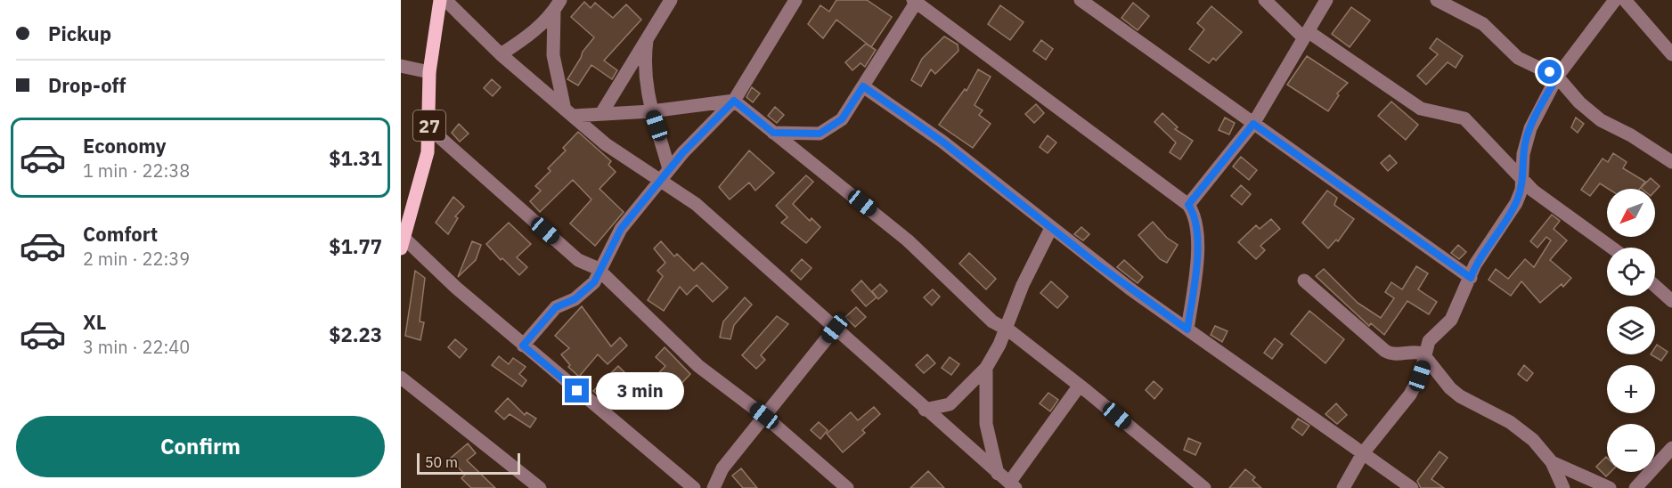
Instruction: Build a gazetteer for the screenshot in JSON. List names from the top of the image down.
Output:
{
  "streets": {
    "main road": ["27"]
  },
  "scale_bar": "50 m",
  "north": "bottom left",
  "page": {
    "banner": ["Pickup", "Drop-off"],
    "list": [
      {
        "name": "Economy",
        "note": "1 min · 22:38",
        "value": "$1.31"
      },
      {
        "name": "Comfort",
        "note": "2 min · 22:39",
        "value": "$1.77"
      },
      {
        "name": "XL",
        "note": "3 min · 22:40",
        "value": "$2.23"
      }
    ],
    "map_buttons": ["+", "−"],
    "bubble": "3 min",
    "buttons": "Confirm",
    "scale": "50 m"
  }
}
